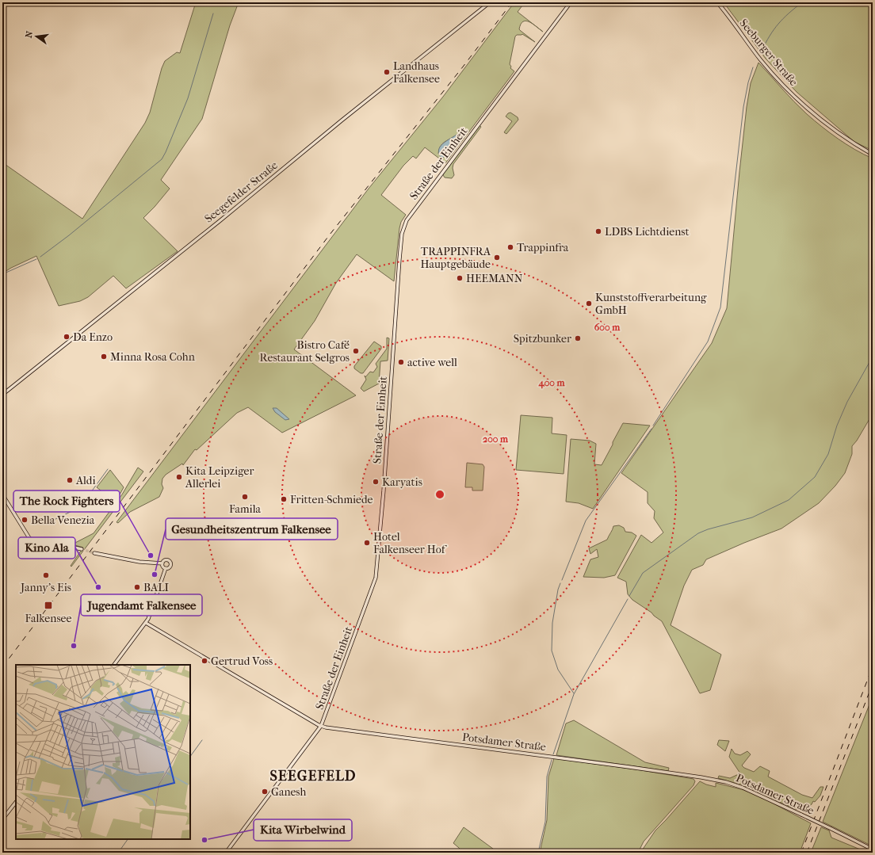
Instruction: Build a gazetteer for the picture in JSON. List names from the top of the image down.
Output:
{
  "streets": {
    "street": [
      "Seeburger Straße",
      "Straße der Einheit",
      "Seegefelder Straße",
      "Potsdamer Straße"
    ]
  },
  "crossings": [
    ["Straße der Einheit", "Potsdamer Straße"]
  ],
  "districts": ["SEEGEFELD"],
  "places": {
    "other": [
      "Landhaus Falkensee",
      "LDBS Lichtdienst",
      "Trappinfra",
      "TRAPPINFRA Hauptgebäude",
      "HEEMANN",
      "Kunststoffverarbeitung GmbH",
      "Da Enzo",
      "Spitzbunker",
      "Bistro Café Restaurant Selgros",
      "Minna Rosa Cohn",
      "active well",
      "Kita Leipziger Allerlei",
      "Aldi",
      "Karyatis",
      "Famila",
      "Fritten-Schmiede",
      "Bella Venezia",
      "Hotel Falkenseer Hof",
      "The Rock Fighters",
      "Gesundheitszentrum Falkensee",
      "Janny's Eis",
      "Kino Ala",
      "BALI",
      "Jugendamt Falkensee",
      "Gertrud Voss",
      "Ganesh",
      "Kita Wirbelwind"
    ],
    "transit": ["Falkensee"]
  },
  "north": "left",
  "rings": ["600 m", "400 m", "200 m"]
}
